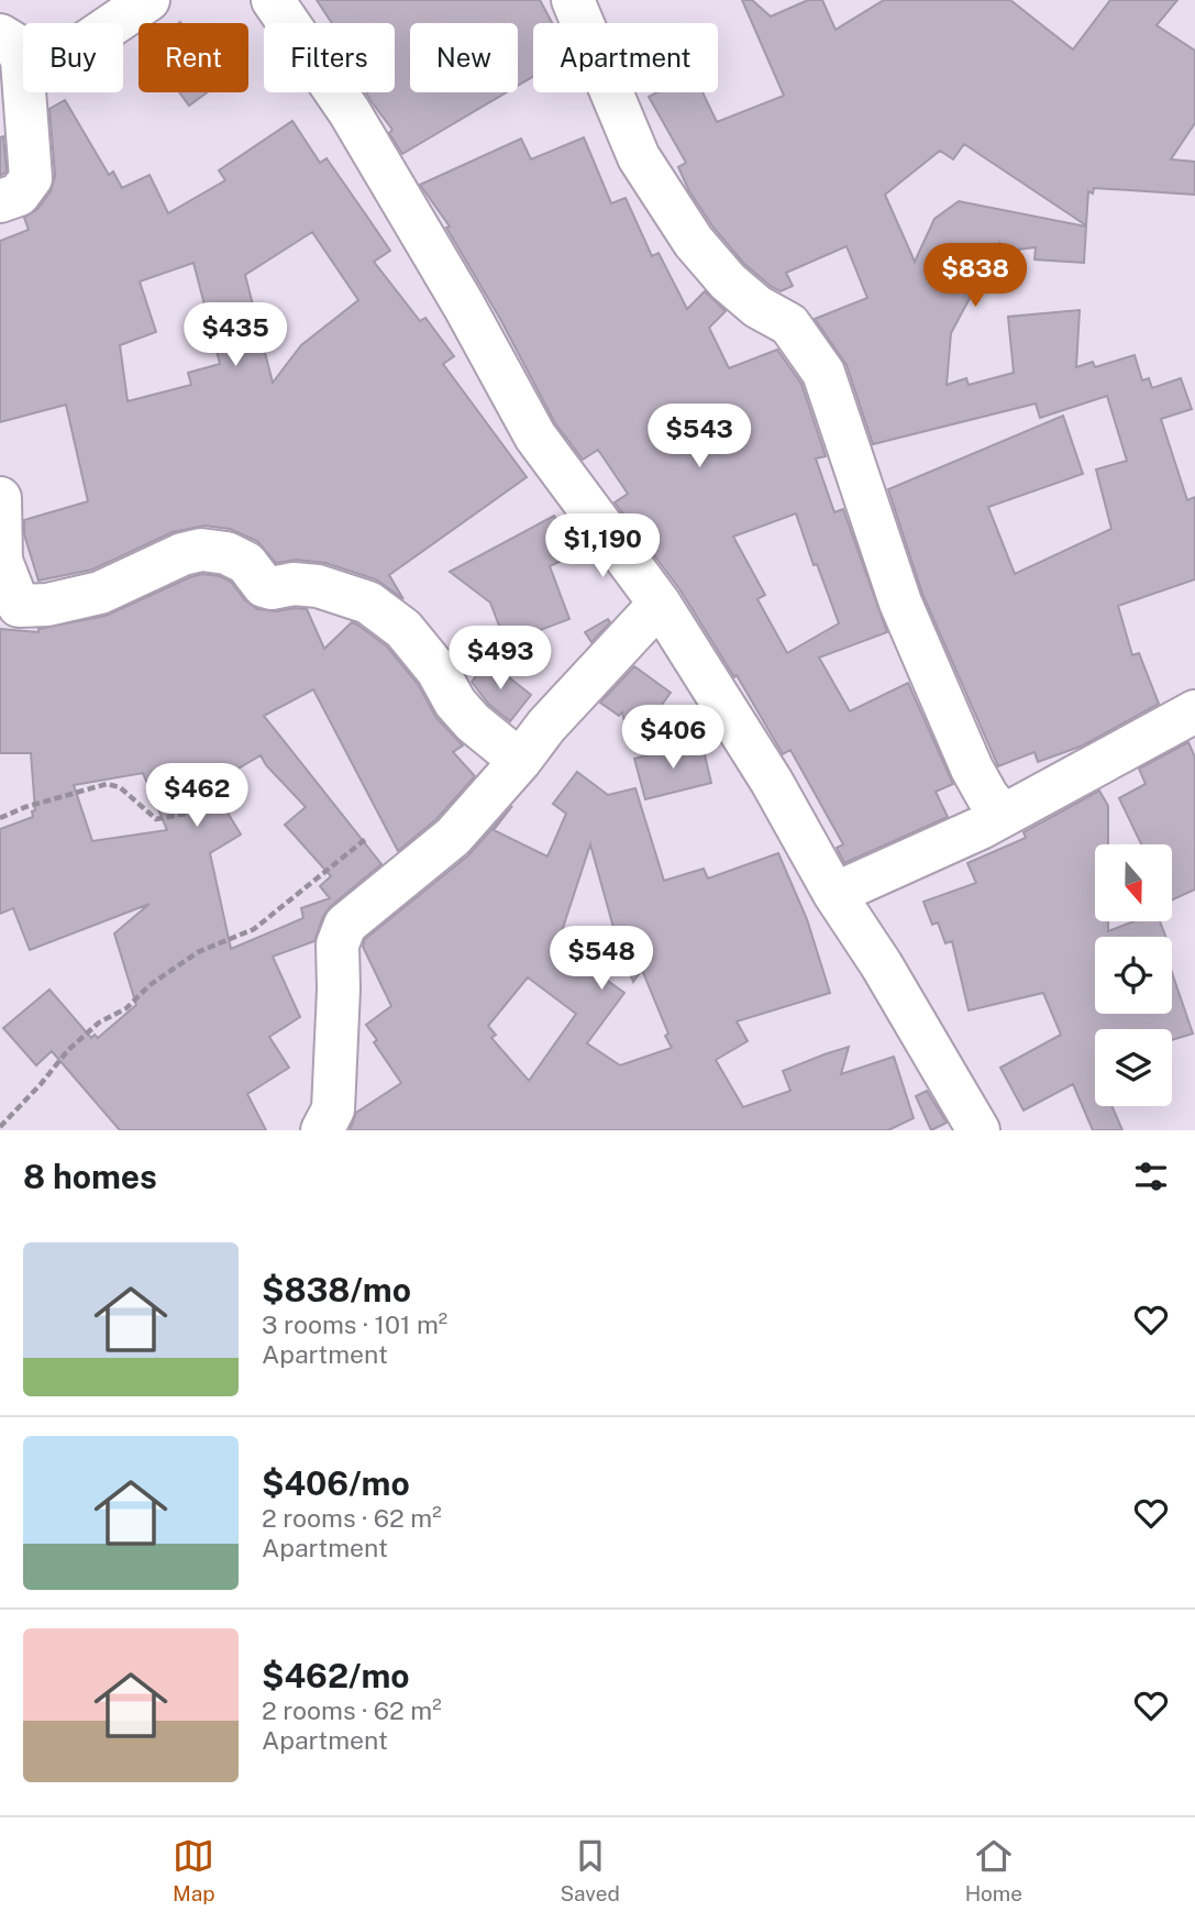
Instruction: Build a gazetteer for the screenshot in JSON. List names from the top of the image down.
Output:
{
  "north": "bottom",
  "page": {
    "chip": [
      "Buy",
      "Rent",
      "Filters",
      "New",
      "Apartment"
    ],
    "price": [
      "$838",
      "$435",
      "$543",
      "$1,190",
      "$493",
      "$406",
      "$462",
      "$548"
    ],
    "heading": "8 homes",
    "list": [
      {
        "name": "$838/mo",
        "note": "3 rooms · 101 m² · Apartment"
      },
      {
        "name": "$406/mo",
        "note": "2 rooms · 62 m² · Apartment"
      },
      {
        "name": "$462/mo",
        "note": "2 rooms · 62 m² · Apartment"
      }
    ],
    "tabs": ["Map", "Saved", "Home"]
  }
}
